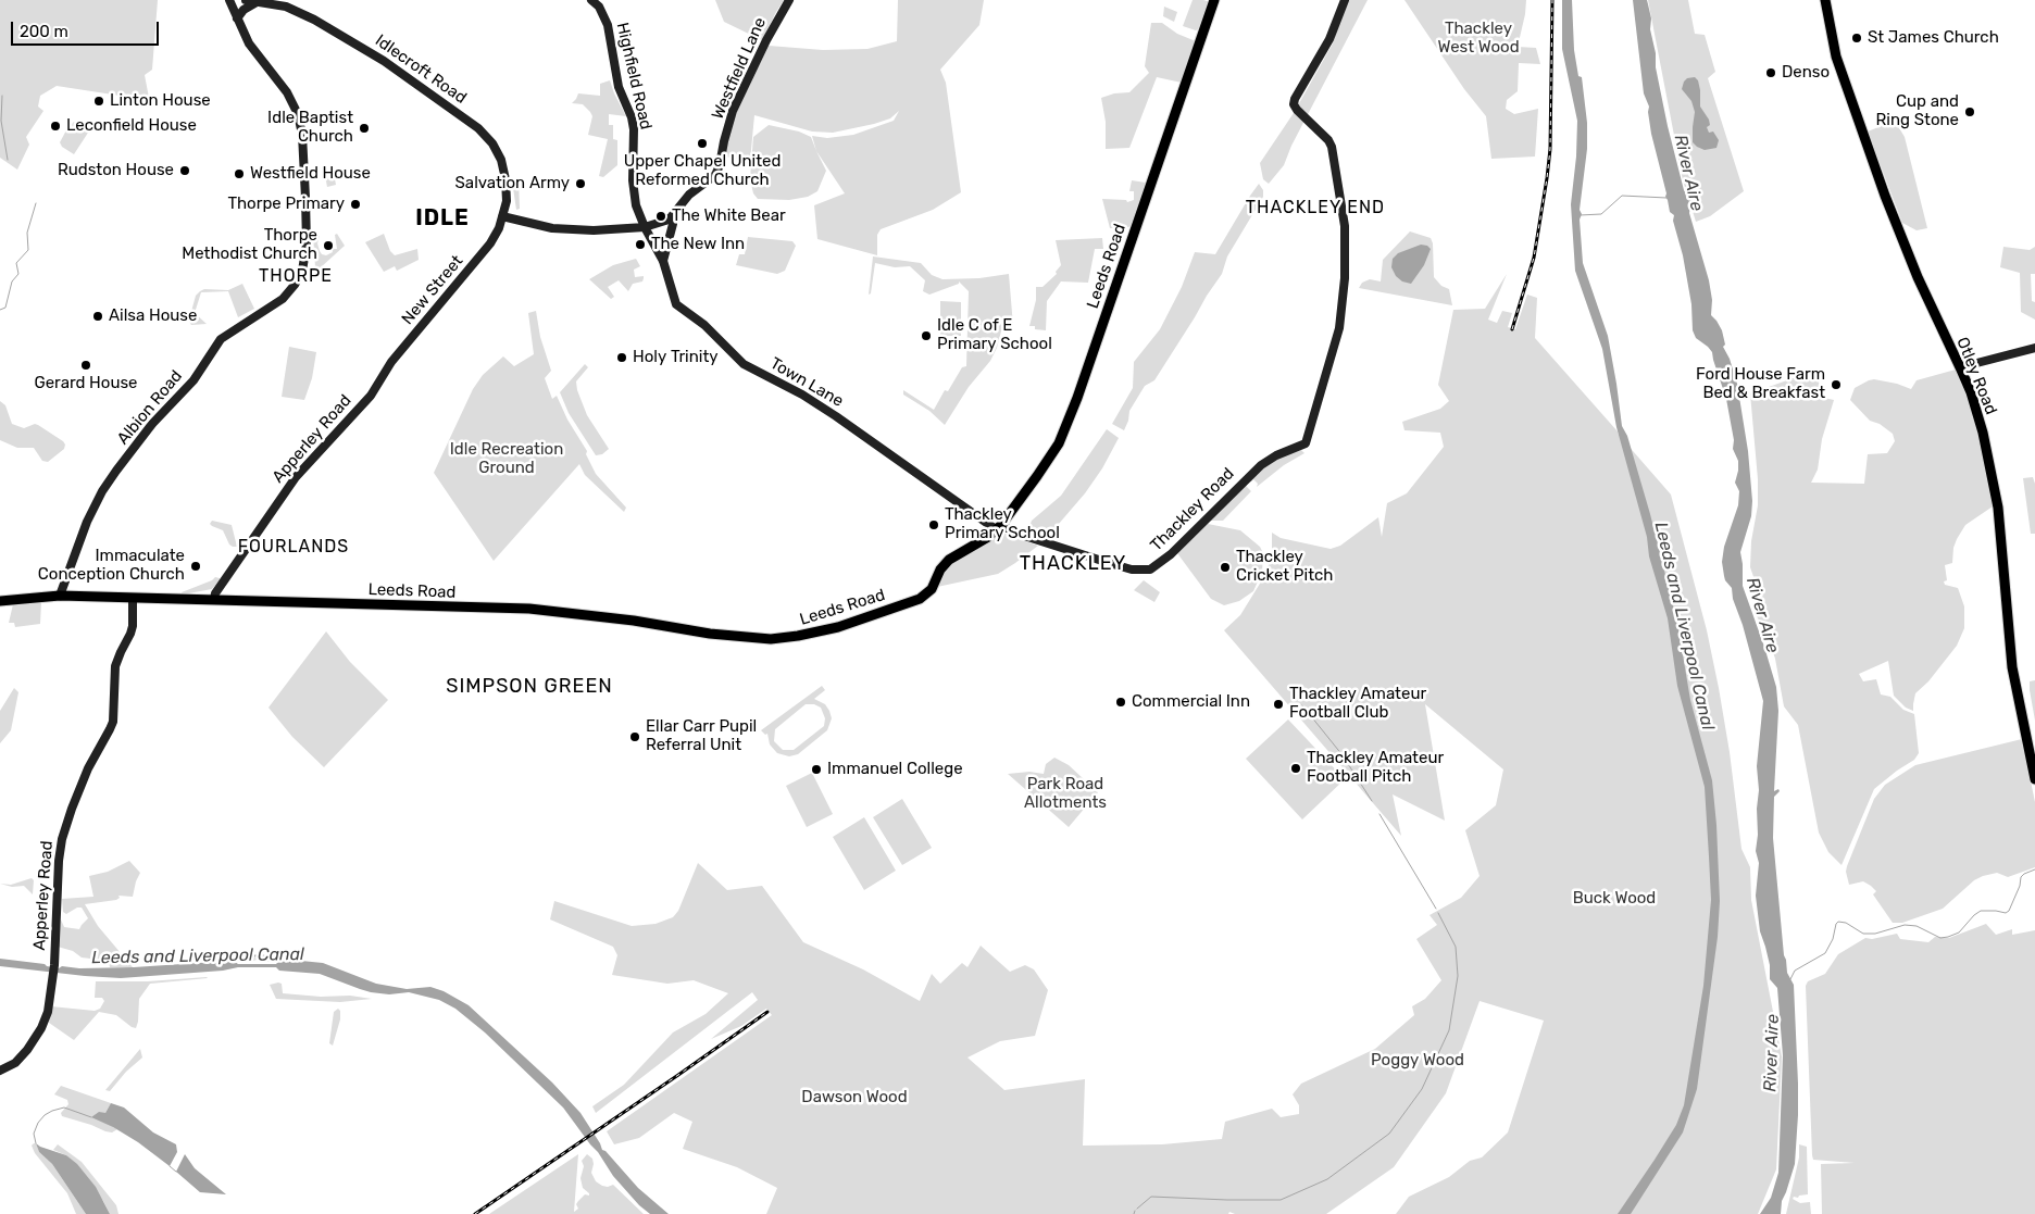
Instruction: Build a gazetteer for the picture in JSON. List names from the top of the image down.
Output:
{
  "streets": {
    "main road": ["Leeds Road", "Otley Road"],
    "street": [
      "Westfield Lane",
      "Idlecroft Road",
      "Highfield Road",
      "New Street",
      "Town Lane",
      "Albion Road",
      "Apperley Road",
      "Thackley Road"
    ]
  },
  "crossings": [
    ["Idlecroft Road", "New Street"],
    ["Highfield Road", "Town Lane"],
    ["Leeds Road", "Town Lane"],
    ["Leeds Road", "Albion Road"],
    ["Leeds Road", "Apperley Road"],
    ["Leeds Road", "Thackley Road"],
    ["New Street", "Apperley Road"],
    ["Town Lane", "Thackley Road"]
  ],
  "districts": [
    "THACKLEY END",
    "IDLE",
    "THORPE",
    "FOURLANDS",
    "THACKLEY",
    "SIMPSON GREEN"
  ],
  "water": ["River Aire", "Leeds and Liverpool Canal"],
  "parks": [
    "Thackley West Wood",
    "Idle Recreation Ground",
    "Park Road Allotments",
    "Buck Wood",
    "Poggy Wood",
    "Dawson Wood"
  ],
  "places": [
    "St James Church",
    "Denso",
    "Linton House",
    "Cup and Ring Stone",
    "Leconfield House",
    "Idle Baptist Church",
    "Upper Chapel United Reformed Church",
    "Rudston House",
    "Westfield House",
    "Salvation Army",
    "Thorpe Primary",
    "The White Bear",
    "The New Inn",
    "Thorpe Methodist Church",
    "Ailsa House",
    "Idle C of E Primary School",
    "Holy Trinity",
    "Gerard House",
    "Ford House Farm Bed & Breakfast",
    "Thackley Primary School",
    "Immaculate Conception Church",
    "Thackley Cricket Pitch",
    "Commercial Inn",
    "Thackley Amateur Football Club",
    "Ellar Carr Pupil Referral Unit",
    "Thackley Amateur Football Pitch",
    "Immanuel College"
  ],
  "scale_bar": "200 m"
}
